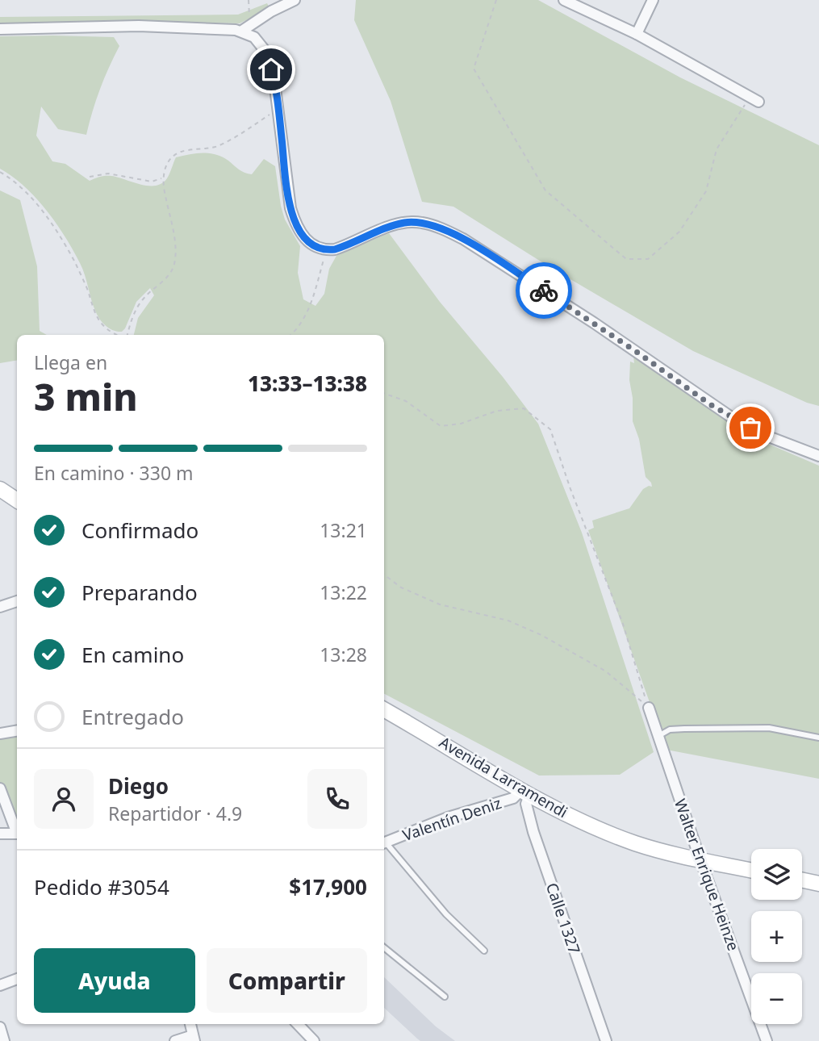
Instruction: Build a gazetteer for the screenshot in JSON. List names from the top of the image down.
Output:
{
  "streets": {
    "main road": ["Avenida Larramendi"],
    "street": ["Valentín Deniz", "Walter Enrique Heinze", "Calle 1327"]
  },
  "crossings": [
    ["Avenida Larramendi", "Valentín Deniz"],
    ["Avenida Larramendi", "Walter Enrique Heinze"],
    ["Avenida Larramendi", "Calle 1327"],
    ["Valentín Deniz", "Calle 1327"]
  ],
  "page": {
    "heading": ["3 min", "Llega en", "13:33–13:38"],
    "panel": [
      "Diego",
      "Repartidor · 4.9",
      "Pedido #3054",
      "$17,900"
    ],
    "bar": "En camino · 330 m",
    "list": [
      ["Confirmado", "13:21"],
      ["Preparando", "13:22"],
      ["En camino", "13:28"],
      "Entregado"
    ],
    "map_buttons": ["+", "−"],
    "buttons": ["Ayuda", "Compartir"]
  }
}
